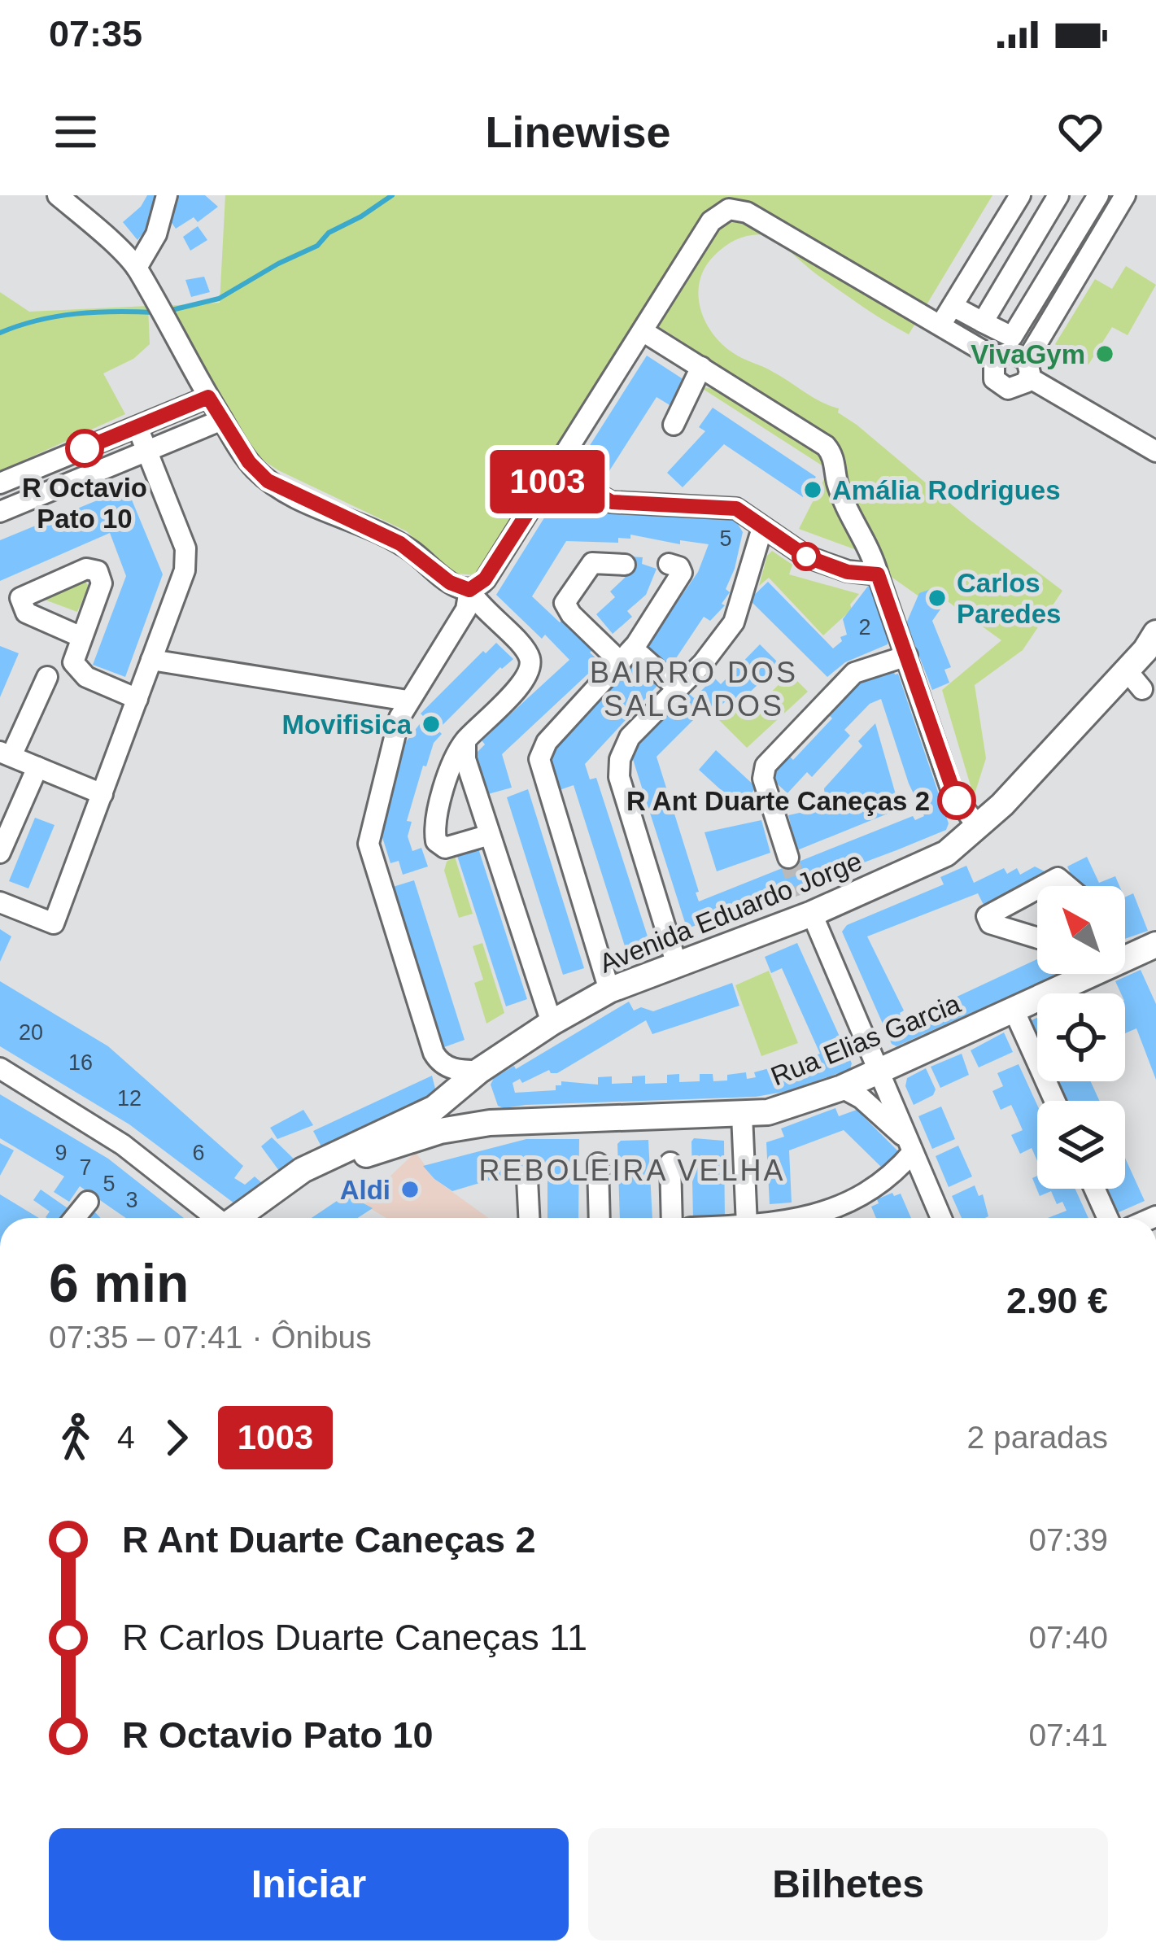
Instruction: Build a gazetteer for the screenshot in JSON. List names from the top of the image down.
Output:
{
  "streets": {
    "main road": ["Avenida Eduardo Jorge", "Rua Elias Garcia"]
  },
  "districts": ["BAIRRO DOS SALGADOS", "REBOLEIRA VELHA"],
  "places": [
    "VivaGym",
    "R Octavio Pato 10",
    "Amália Rodrigues",
    "Carlos Paredes",
    "Movifisica",
    "R Ant Duarte Caneças 2",
    "Aldi"
  ],
  "lines": ["bus line 1003"],
  "house_numbers": [
    "5",
    "2",
    "20",
    "16",
    "12",
    "9",
    "6",
    "7",
    "5",
    "3"
  ],
  "north": "top left",
  "page": {
    "status": "07:35",
    "header": "Linewise",
    "on_map": "1003",
    "heading": ["6 min", "07:35 – 07:41 · Ônibus", "2.90 €"],
    "legs": ["4", "1003", "2 paradas"],
    "list": [
      {
        "name": "R Ant Duarte Caneças 2",
        "value": "07:39"
      },
      {
        "name": "R Carlos Duarte Caneças 11",
        "value": "07:40"
      },
      {
        "name": "R Octavio Pato 10",
        "value": "07:41"
      }
    ],
    "buttons": ["Iniciar", "Bilhetes"]
  }
}
